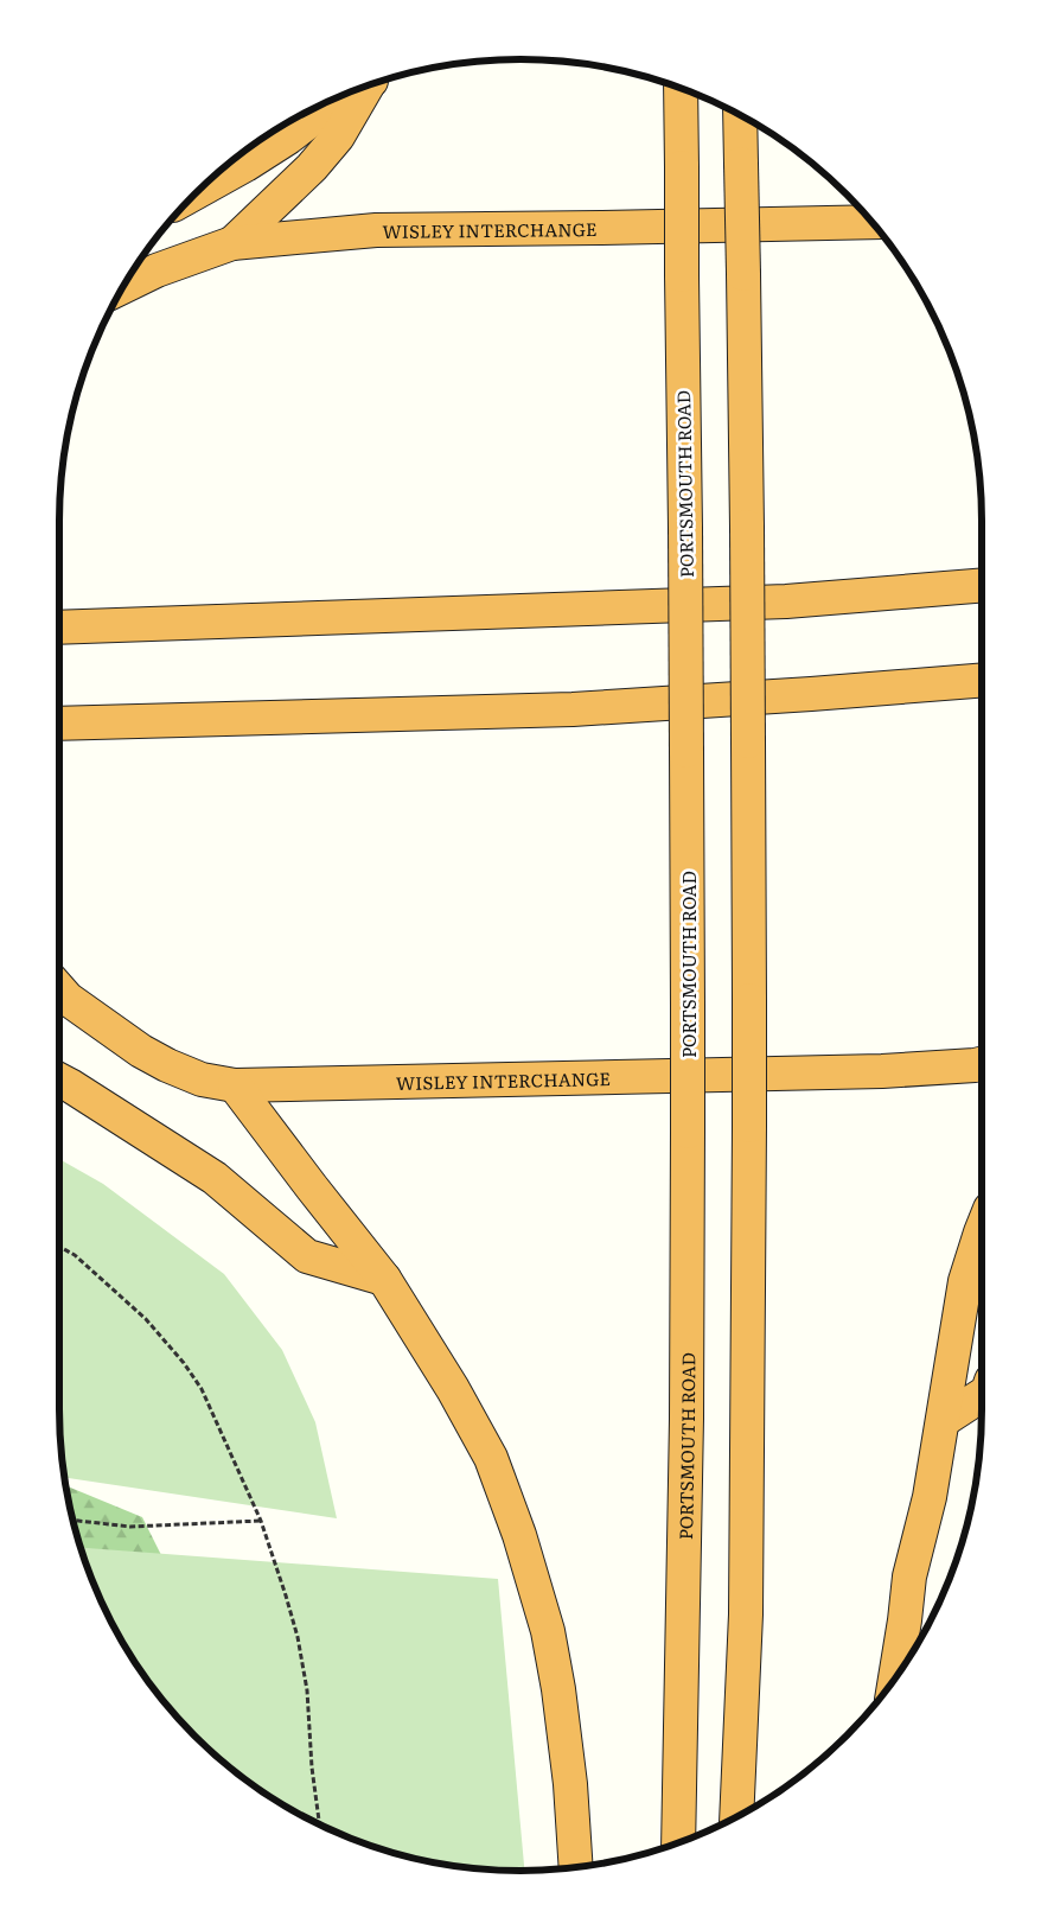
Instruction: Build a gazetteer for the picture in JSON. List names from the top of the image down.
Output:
{
  "streets": {
    "highway": ["WISLEY INTERCHANGE", "PORTSMOUTH ROAD"]
  }
}
